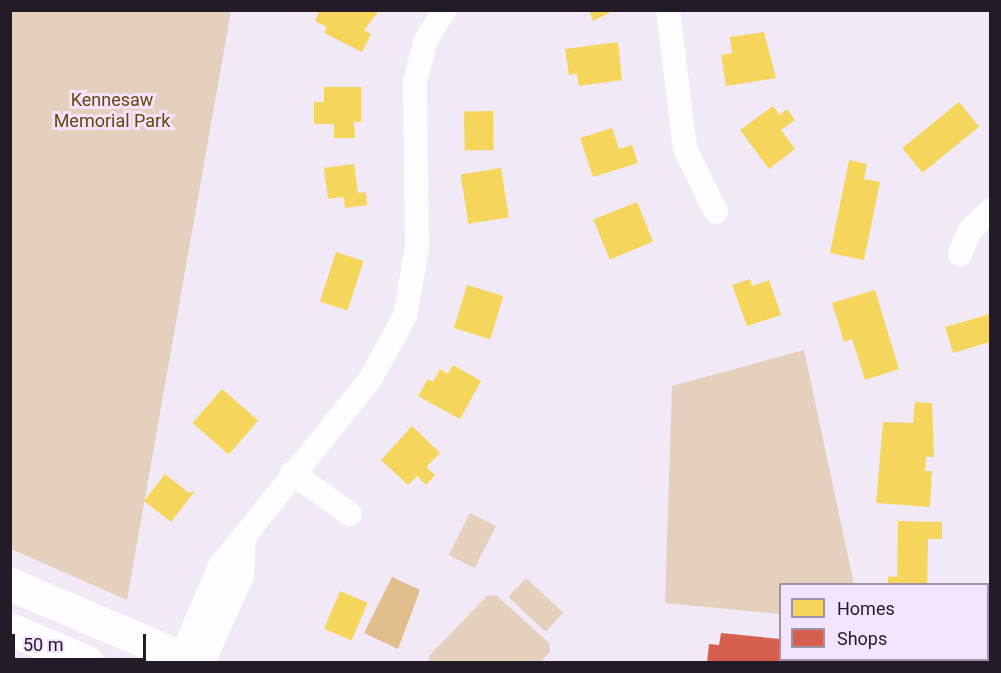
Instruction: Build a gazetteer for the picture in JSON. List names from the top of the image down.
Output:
{
  "parks": ["Kennesaw Memorial Park"],
  "legend": ["Homes", "Shops"],
  "scale_bar": "50 m"
}
